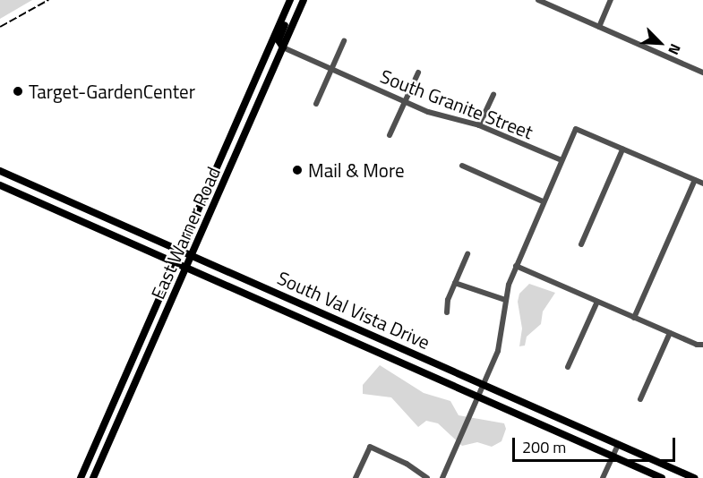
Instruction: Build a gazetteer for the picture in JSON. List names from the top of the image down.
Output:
{
  "streets": {
    "main road": ["East Warner Road", "South Val Vista Drive"],
    "street": ["South Granite Street"]
  },
  "crossings": [
    ["South Granite Street", "East Warner Road"],
    ["East Warner Road", "South Val Vista Drive"]
  ],
  "places": ["Target-GardenCenter", "Mail & More"],
  "scale_bar": "200 m",
  "north": "bottom right"
}
